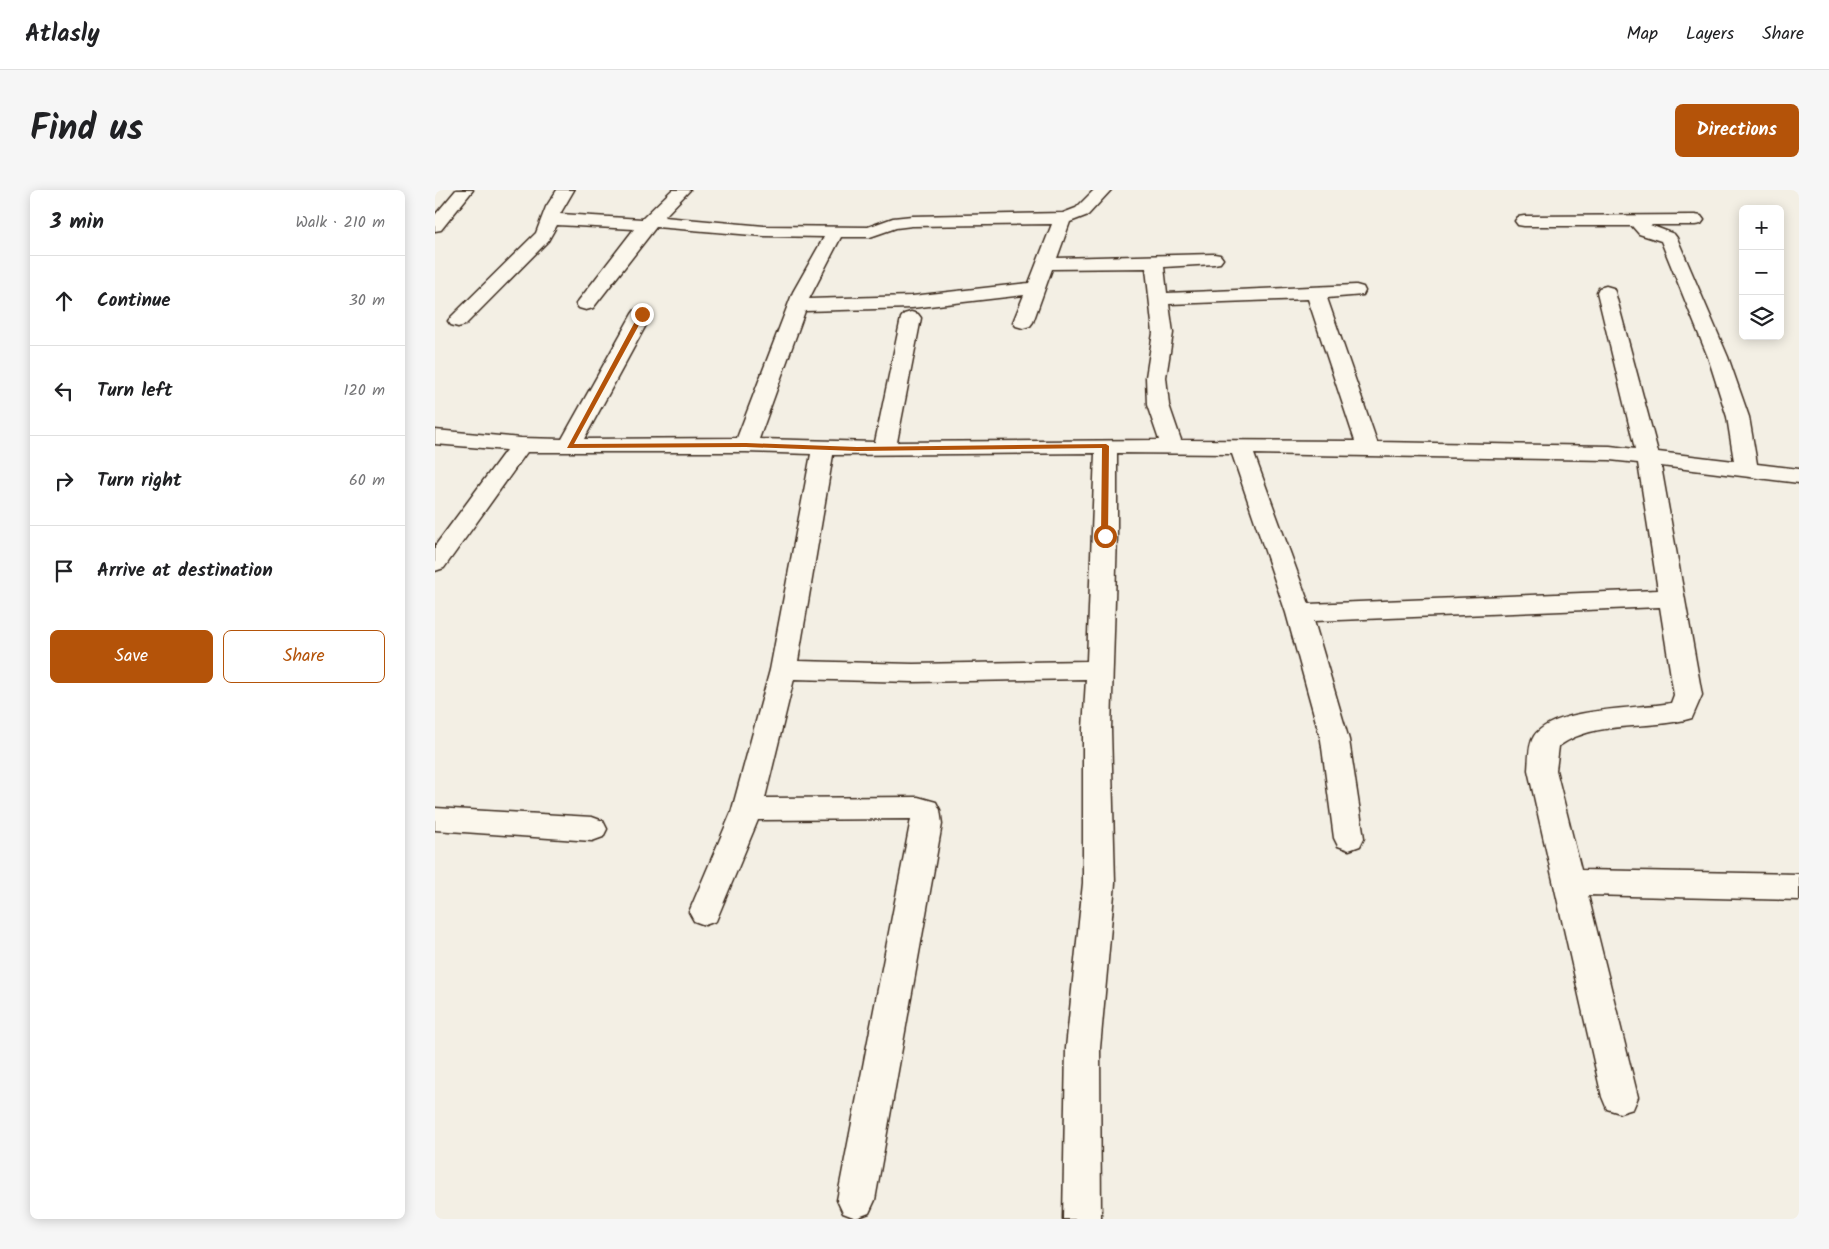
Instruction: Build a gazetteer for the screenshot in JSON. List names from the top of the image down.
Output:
{
  "page": {
    "header": "Atlasly",
    "nav": ["Map", "Layers", "Share"],
    "title": "Find us",
    "buttons": [
      "Directions",
      ["Save", "Share"]
    ],
    "heading": ["3 min", "Walk · 210 m"],
    "map_buttons": ["+", "−"],
    "list": [
      ["Continue", "30 m"],
      ["Turn left", "120 m"],
      ["Turn right", "60 m"],
      "Arrive at destination"
    ]
  }
}
